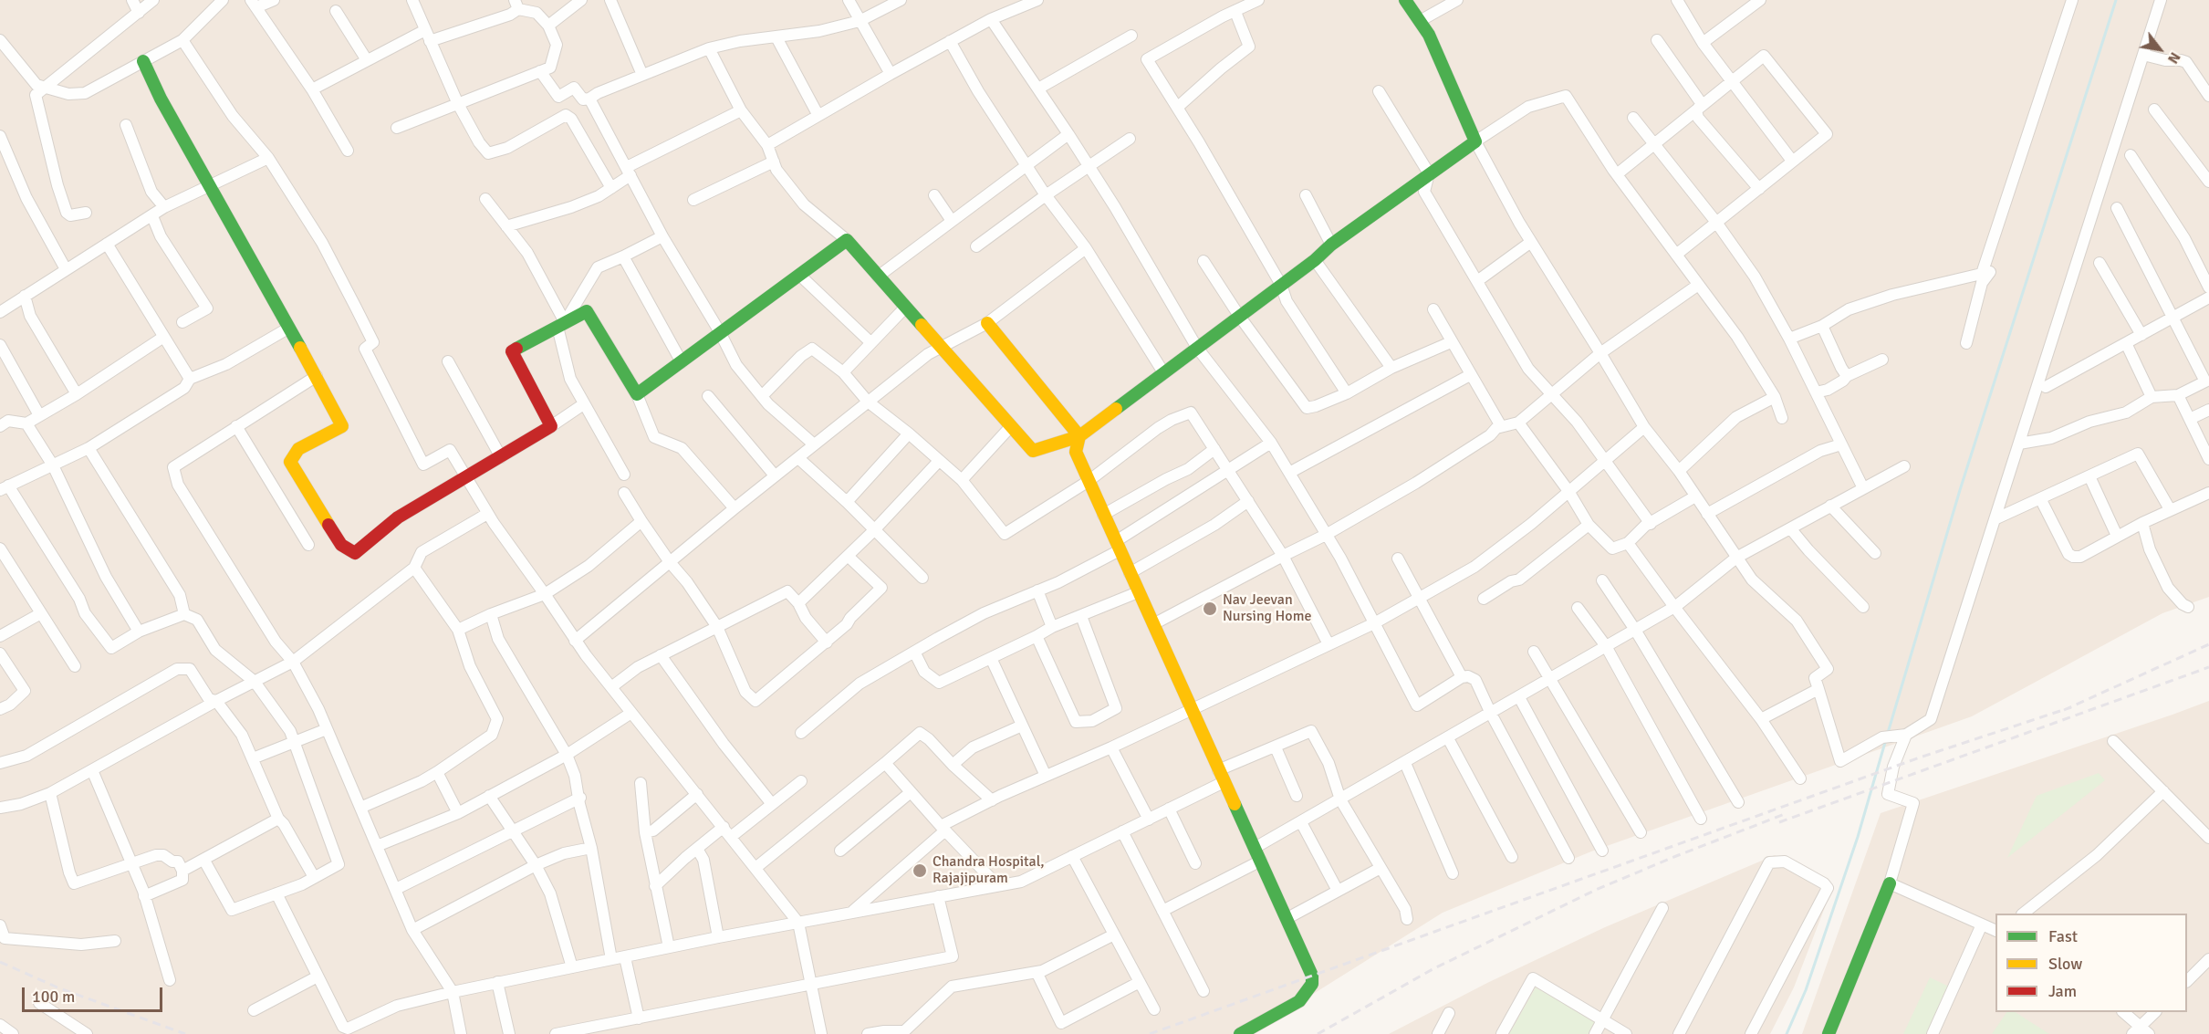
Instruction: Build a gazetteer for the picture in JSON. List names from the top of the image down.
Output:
{
  "places": ["Nav Jeevan Nursing Home", "Chandra Hospital, Rajajipuram"],
  "legend": ["Fast", "Slow", "Jam"],
  "scale_bar": "100 m",
  "north": "bottom right"
}
